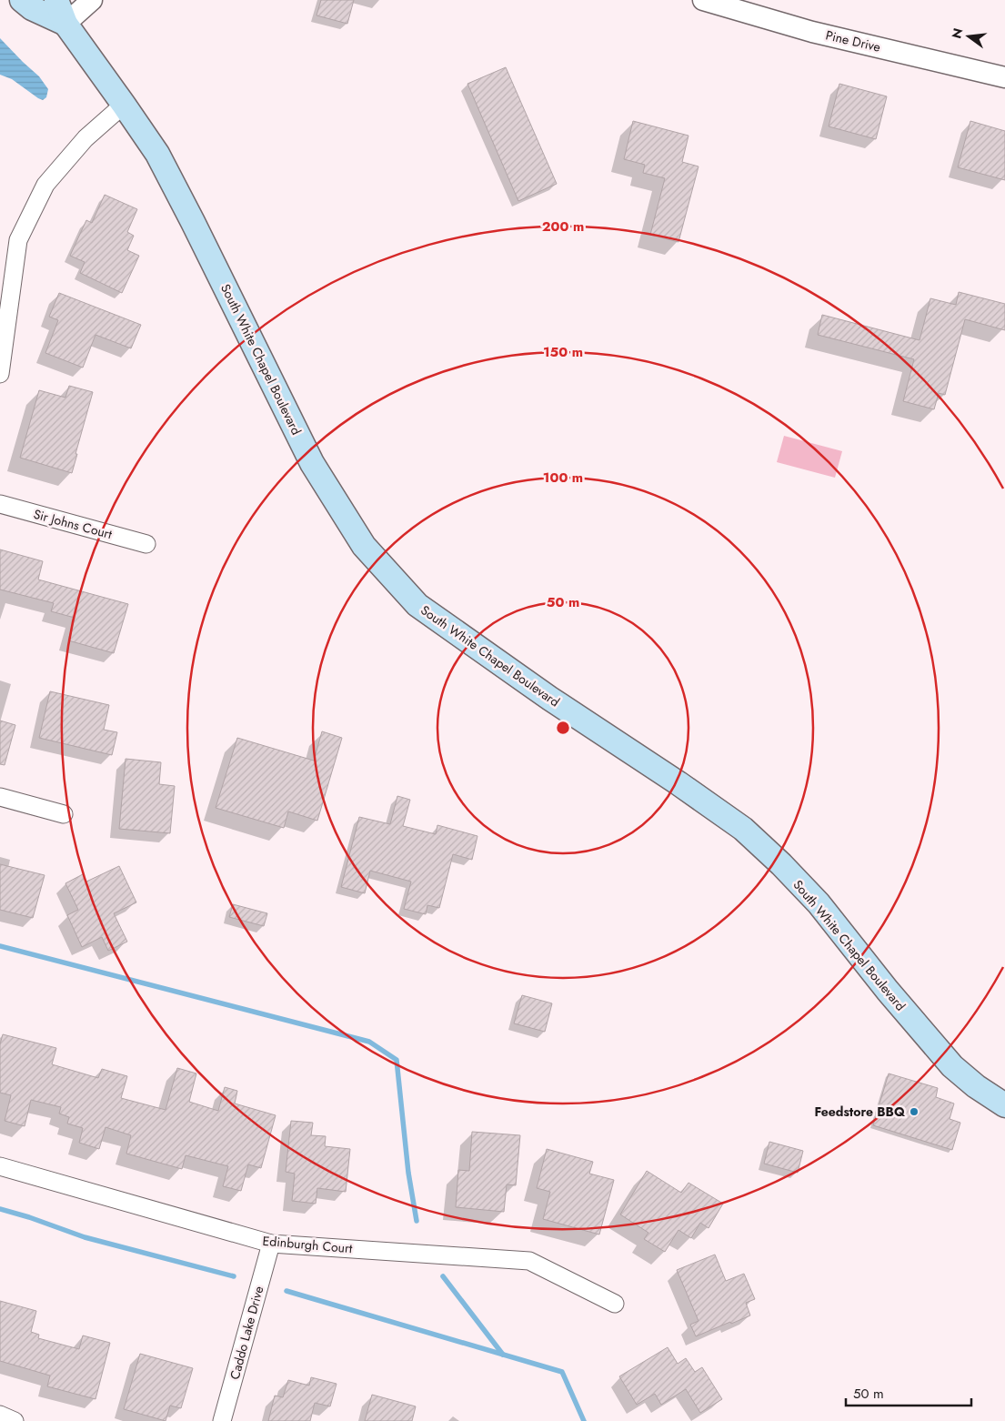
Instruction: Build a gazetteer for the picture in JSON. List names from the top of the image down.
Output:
{
  "streets": {
    "main road": ["South White Chapel Boulevard"],
    "street": [
      "Pine Drive",
      "Sir Johns Court",
      "Edinburgh Court",
      "Caddo Lake Drive"
    ]
  },
  "crossings": [
    ["Edinburgh Court", "Caddo Lake Drive"]
  ],
  "places": ["Feedstore BBQ"],
  "scale_bar": "50 m",
  "north": "left",
  "rings": [
    "200 m",
    "150 m",
    "100 m",
    "50 m"
  ]
}
